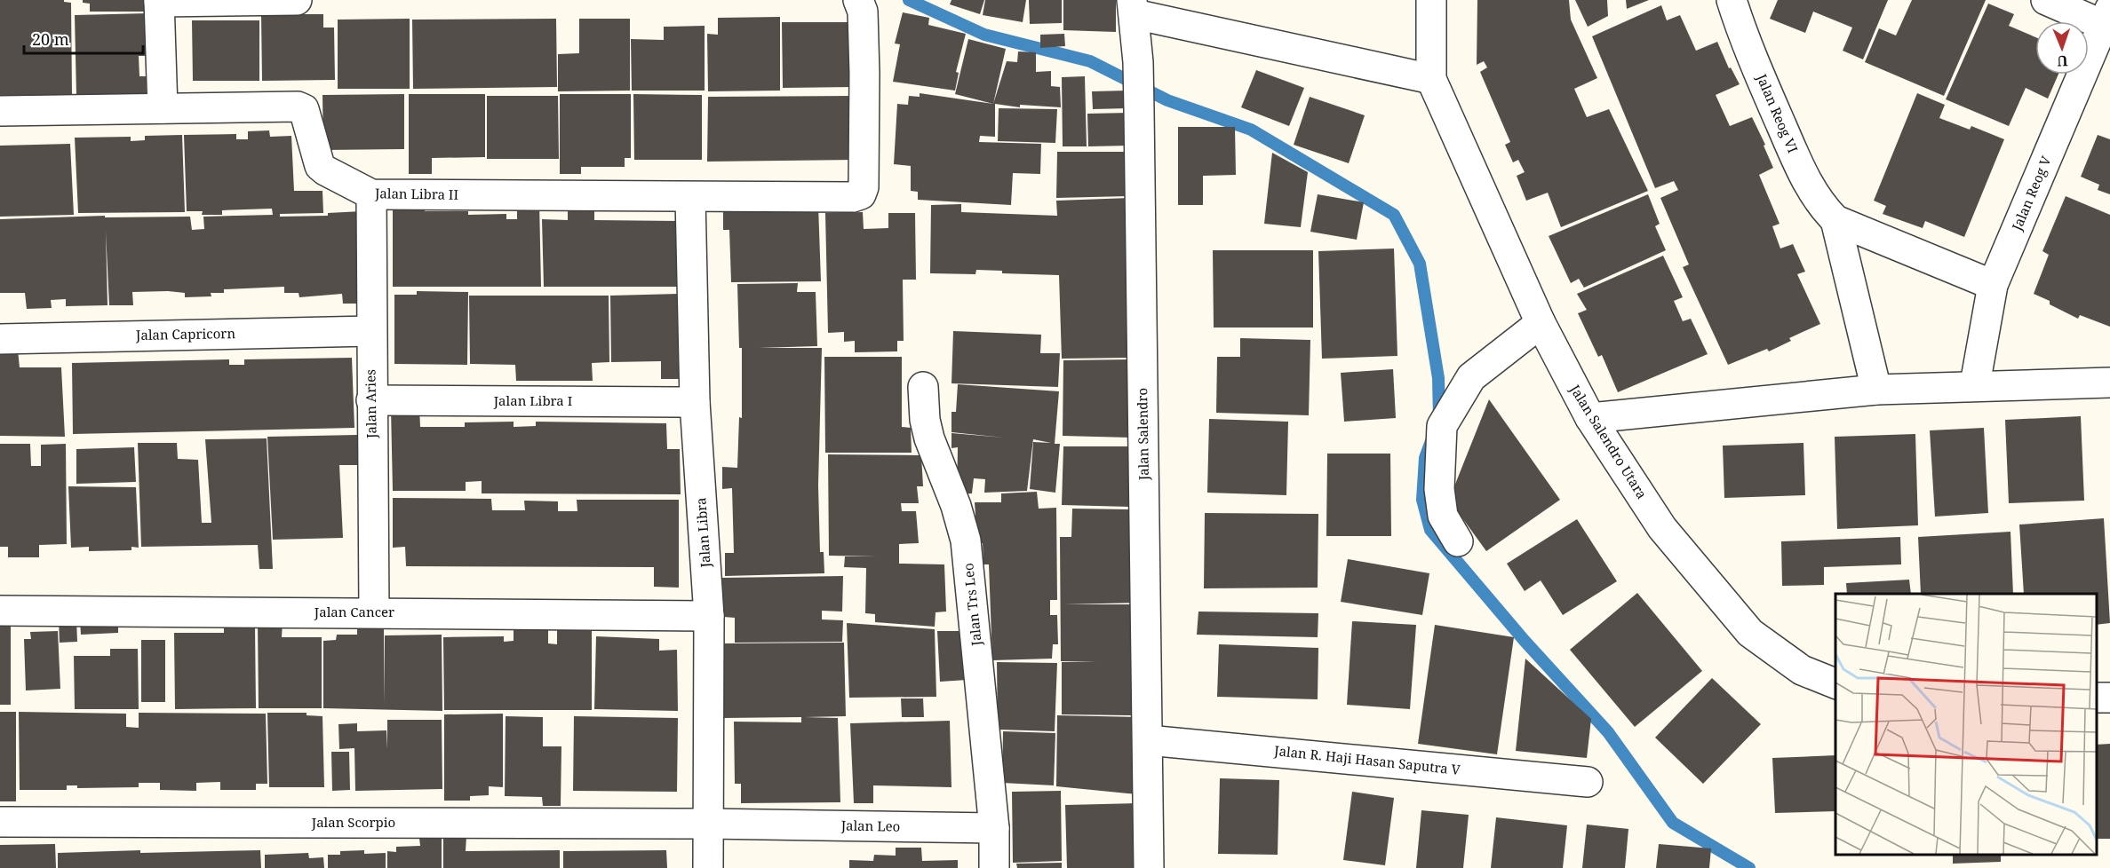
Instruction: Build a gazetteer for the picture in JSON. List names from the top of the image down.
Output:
{
  "streets": {
    "street": [
      "Jalan Reog VI",
      "Jalan Reog V",
      "Jalan Libra II",
      "Jalan Capricorn",
      "Jalan Libra I",
      "Jalan Aries",
      "Jalan Salendro",
      "Jalan Salendro Utara",
      "Jalan Libra",
      "Jalan Trs Leo",
      "Jalan Cancer",
      "Jalan R. Haji Hasan Saputra V",
      "Jalan Scorpio",
      "Jalan Leo"
    ]
  },
  "crossings": [
    ["Jalan Reog VI", "Jalan Reog V"],
    ["Jalan Libra II", "Jalan Aries"],
    ["Jalan Libra II", "Jalan Libra"],
    ["Jalan Capricorn", "Jalan Aries"],
    ["Jalan Libra I", "Jalan Aries"],
    ["Jalan Libra I", "Jalan Libra"],
    ["Jalan Aries", "Jalan Cancer"],
    ["Jalan Salendro", "Jalan R. Haji Hasan Saputra V"],
    ["Jalan Libra", "Jalan Cancer"],
    ["Jalan Libra", "Jalan Scorpio"],
    ["Jalan Libra", "Jalan Leo"],
    ["Jalan Trs Leo", "Jalan Leo"],
    ["Jalan Scorpio", "Jalan Leo"]
  ],
  "scale_bar": "20 m",
  "north": "bottom"
}
